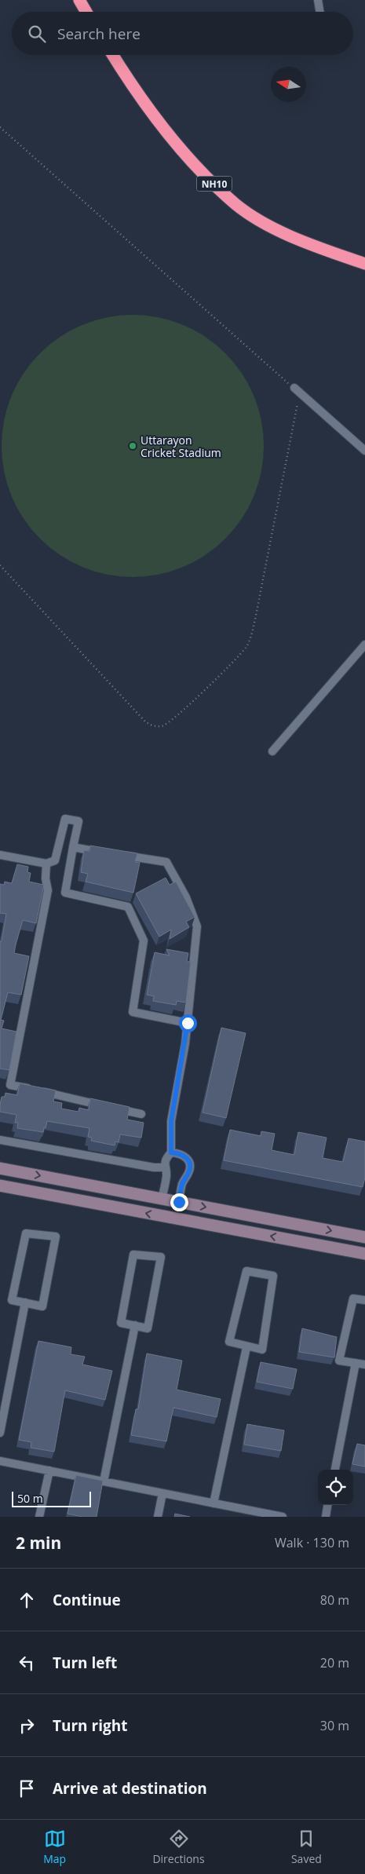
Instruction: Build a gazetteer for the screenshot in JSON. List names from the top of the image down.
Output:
{
  "streets": {
    "highway": ["NH10"]
  },
  "places": ["Uttarayon Cricket Stadium"],
  "scale_bar": "50 m",
  "north": "left",
  "page": {
    "search": "Search here",
    "scale": "50 m",
    "heading": ["2 min", "Walk · 130 m"],
    "list": [
      ["Continue", "80 m"],
      ["Turn left", "20 m"],
      ["Turn right", "30 m"],
      "Arrive at destination"
    ],
    "nav": ["Map", "Directions", "Saved"]
  }
}
